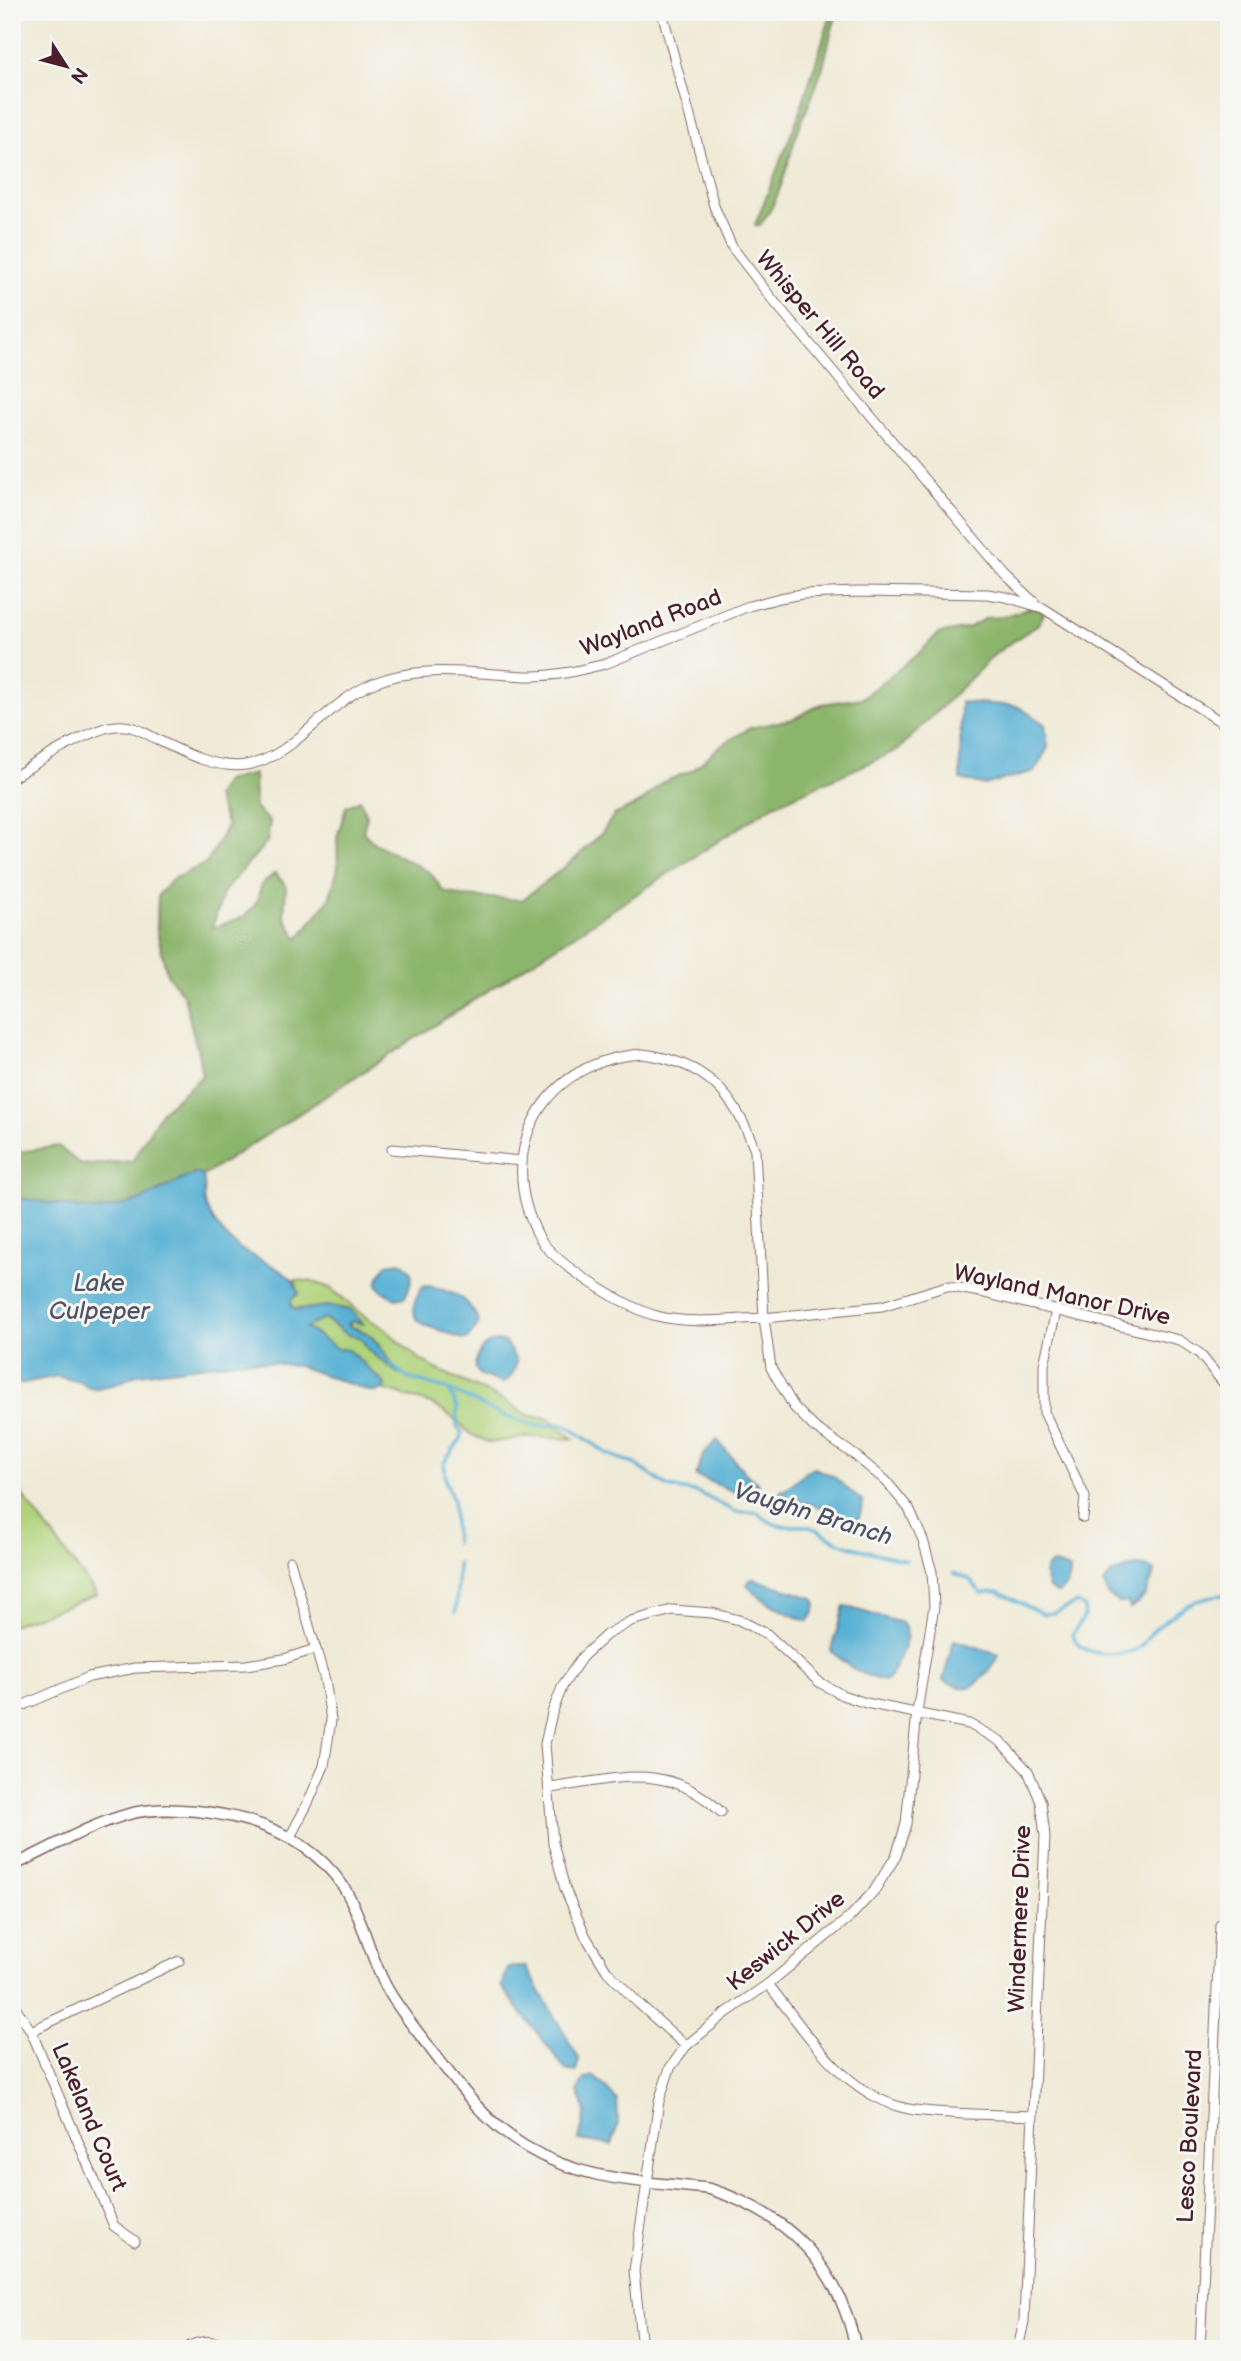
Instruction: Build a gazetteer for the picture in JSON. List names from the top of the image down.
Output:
{
  "streets": {
    "street": [
      "Whisper Hill Road",
      "Wayland Road",
      "Wayland Manor Drive",
      "Windermere Drive",
      "Keswick Drive",
      "Lakeland Court",
      "Lesco Boulevard"
    ]
  },
  "crossings": [
    ["Whisper Hill Road", "Wayland Road"],
    ["Wayland Manor Drive", "Keswick Drive"],
    ["Windermere Drive", "Keswick Drive"]
  ],
  "water": ["Lake Culpeper", "Vaughn Branch"],
  "north": "bottom right"
}
